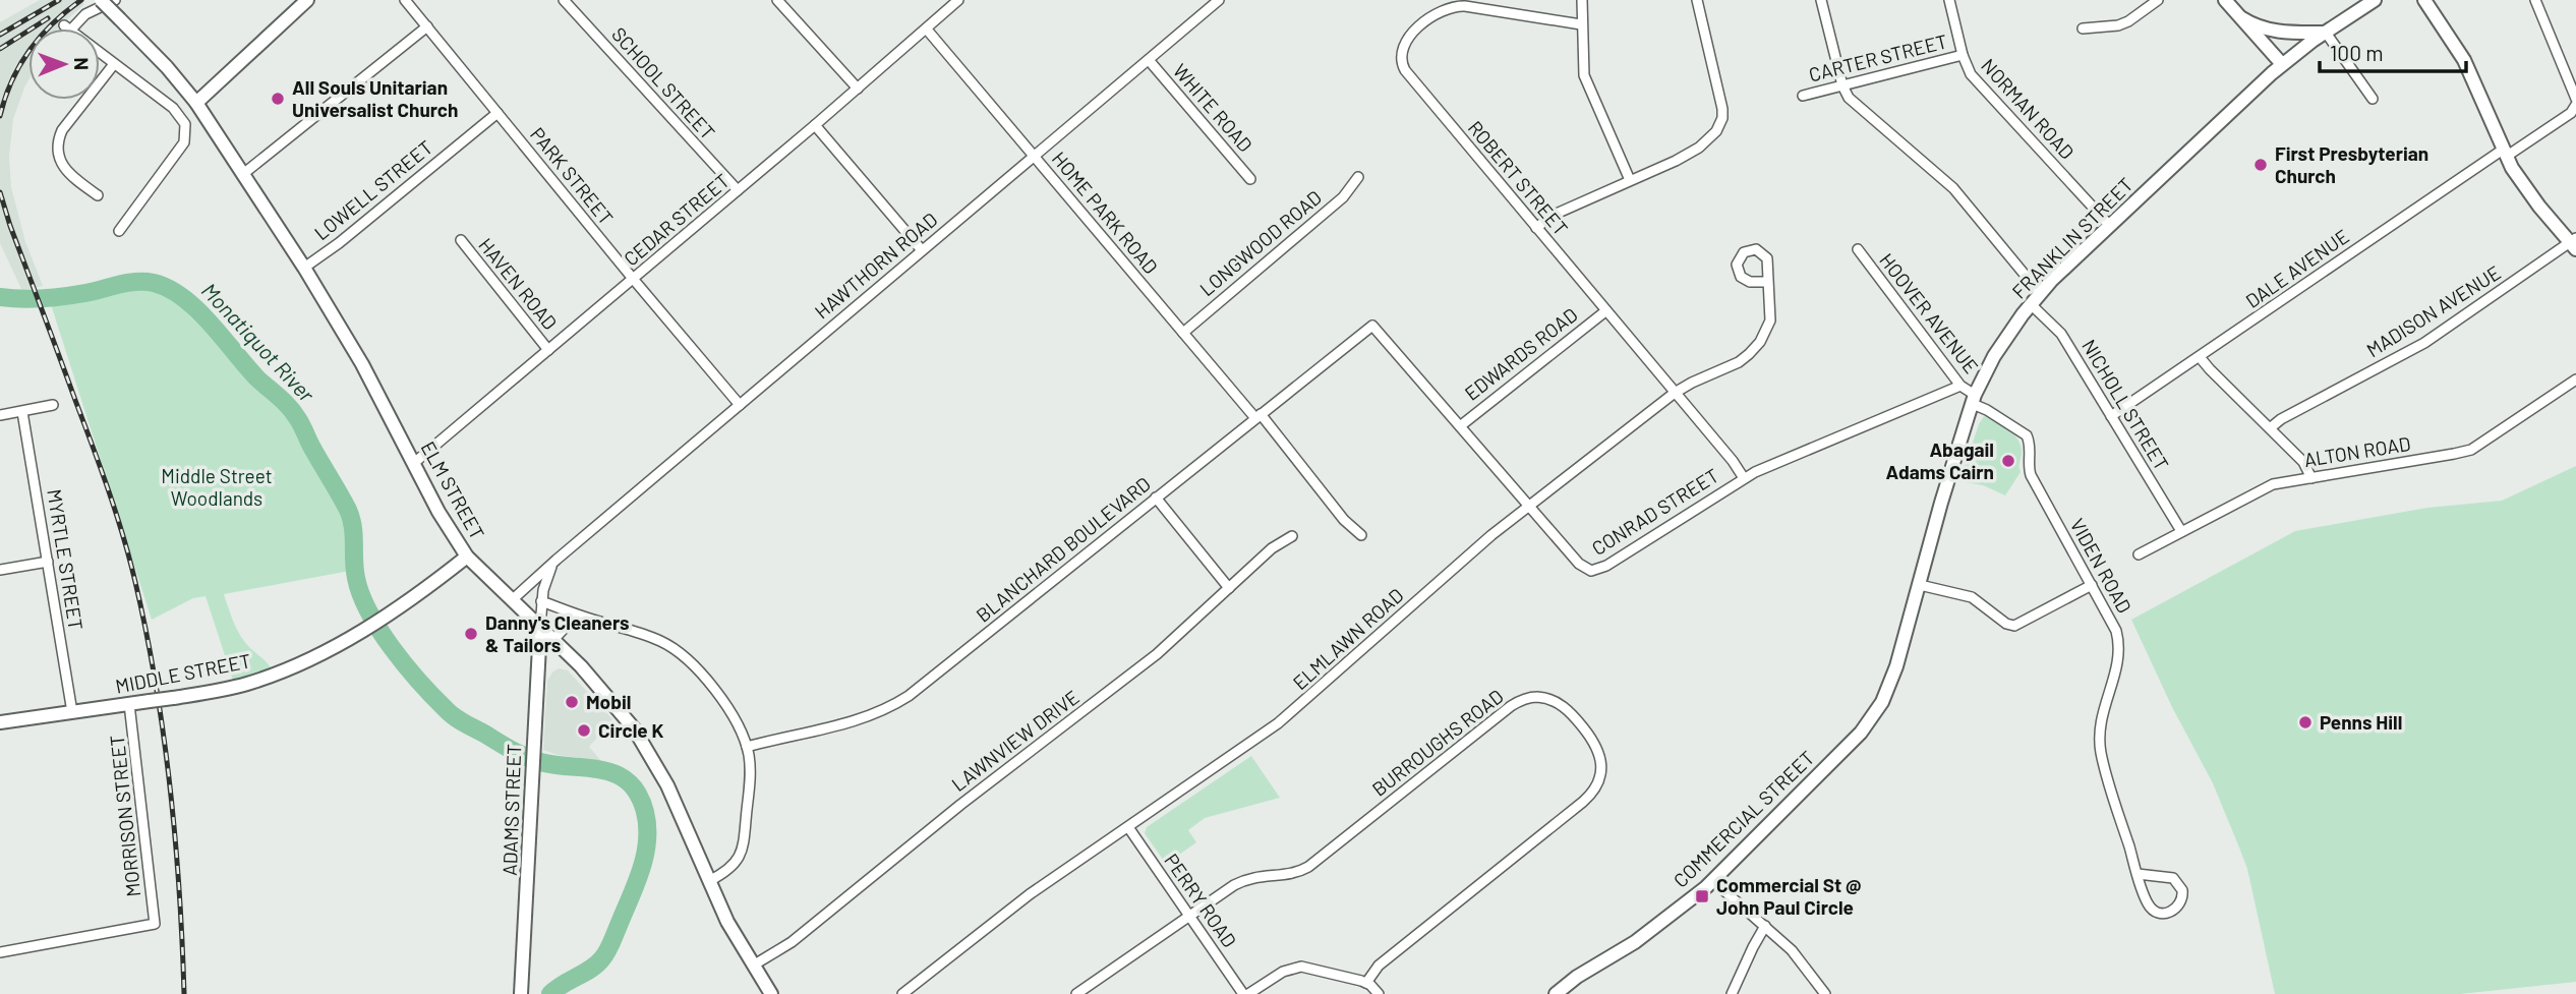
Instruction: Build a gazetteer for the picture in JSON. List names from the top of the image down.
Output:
{
  "streets": {
    "main road": [
      "FRANKLIN STREET",
      "ELM STREET",
      "MIDDLE STREET",
      "ADAMS STREET",
      "COMMERCIAL STREET"
    ],
    "street": [
      "CARTER STREET",
      "SCHOOL STREET",
      "WHITE ROAD",
      "NORMAN ROAD",
      "PARK STREET",
      "ROBERT STREET",
      "LOWELL STREET",
      "HOME PARK ROAD",
      "CEDAR STREET",
      "LONGWOOD ROAD",
      "HAWTHORN ROAD",
      "DALE AVENUE",
      "HAVEN ROAD",
      "MADISON AVENUE",
      "HOOVER AVENUE",
      "EDWARDS ROAD",
      "NICHOLL STREET",
      "ALTON ROAD",
      "CONRAD STREET",
      "BLANCHARD BOULEVARD",
      "MYRTLE STREET",
      "VIDEN ROAD",
      "ELMLAWN ROAD",
      "LAWNVIEW DRIVE",
      "BURROUGHS ROAD",
      "MORRISON STREET",
      "PERRY ROAD"
    ]
  },
  "crossings": [
    ["CARTER STREET", "NORMAN ROAD"],
    ["SCHOOL STREET", "CEDAR STREET"],
    ["WHITE ROAD", "HAWTHORN ROAD"],
    ["NORMAN ROAD", "FRANKLIN STREET"],
    ["PARK STREET", "LOWELL STREET"],
    ["PARK STREET", "CEDAR STREET"],
    ["PARK STREET", "HAWTHORN ROAD"],
    ["ROBERT STREET", "EDWARDS ROAD"],
    ["ROBERT STREET", "CONRAD STREET"],
    ["ROBERT STREET", "ELMLAWN ROAD"],
    ["LOWELL STREET", "ELM STREET"],
    ["HOME PARK ROAD", "CEDAR STREET"],
    ["HOME PARK ROAD", "LONGWOOD ROAD"],
    ["HOME PARK ROAD", "HAWTHORN ROAD"],
    ["HOME PARK ROAD", "BLANCHARD BOULEVARD"],
    ["CEDAR STREET", "HAVEN ROAD"],
    ["CEDAR STREET", "ELM STREET"],
    ["FRANKLIN STREET", "HOOVER AVENUE"],
    ["FRANKLIN STREET", "NICHOLL STREET"],
    ["FRANKLIN STREET", "VIDEN ROAD"],
    ["FRANKLIN STREET", "COMMERCIAL STREET"],
    ["HAWTHORN ROAD", "ELM STREET"],
    ["HAWTHORN ROAD", "ADAMS STREET"],
    ["DALE AVENUE", "NICHOLL STREET"],
    ["HOOVER AVENUE", "CONRAD STREET"],
    ["HOOVER AVENUE", "VIDEN ROAD"],
    ["EDWARDS ROAD", "CONRAD STREET"],
    ["NICHOLL STREET", "ALTON ROAD"],
    ["ELM STREET", "MIDDLE STREET"],
    ["ELM STREET", "LAWNVIEW DRIVE"],
    ["ELM STREET", "ADAMS STREET"],
    ["CONRAD STREET", "BLANCHARD BOULEVARD"],
    ["CONRAD STREET", "ELMLAWN ROAD"],
    ["MYRTLE STREET", "MIDDLE STREET"],
    ["ELMLAWN ROAD", "PERRY ROAD"],
    ["MIDDLE STREET", "MORRISON STREET"],
    ["BURROUGHS ROAD", "PERRY ROAD"]
  ],
  "water": ["Monatiquot River"],
  "parks": ["Middle Street Woodlands"],
  "places": {
    "other": [
      "All Souls Unitarian Universalist Church",
      "First Presbyterian Church",
      "Abagail Adams Cairn",
      "Danny's Cleaners & Tailors",
      "Mobil",
      "Penns Hill",
      "Circle K"
    ],
    "transit": ["Commercial St @ John Paul Circle"]
  },
  "scale_bar": "100 m",
  "north": "right"
}
